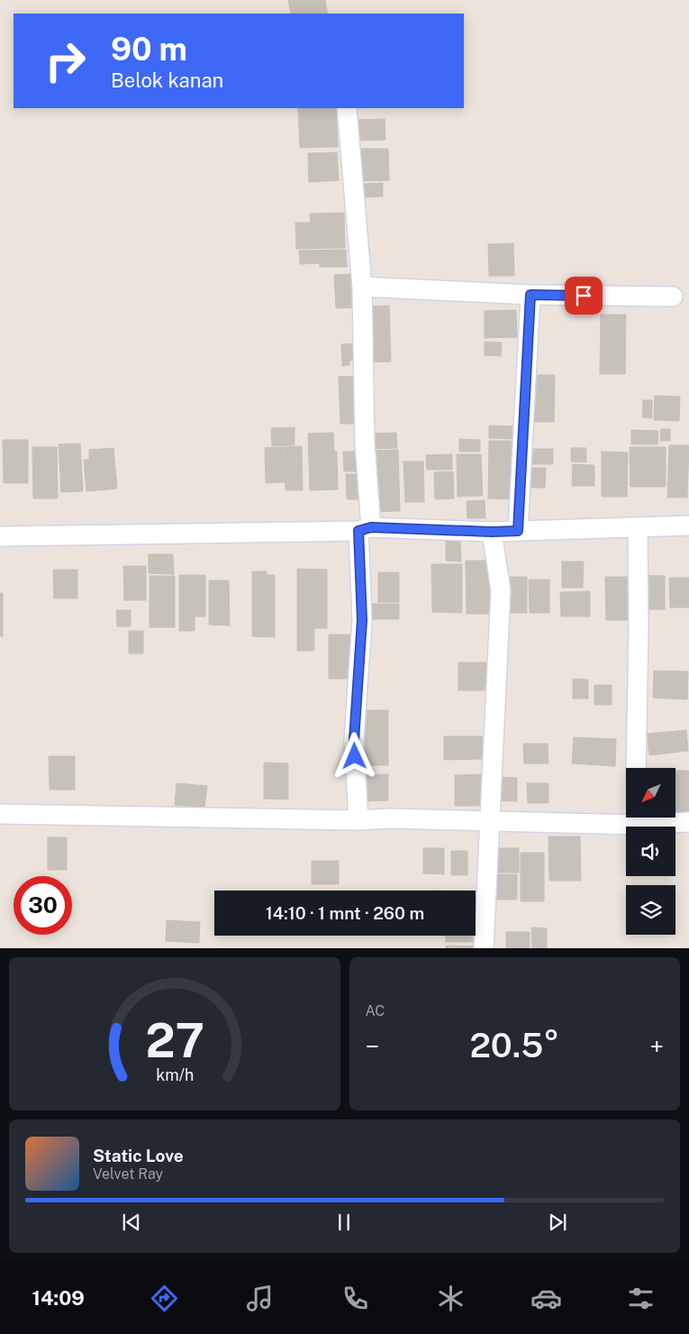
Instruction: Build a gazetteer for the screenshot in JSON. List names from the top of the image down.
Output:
{
  "north": "bottom left",
  "page": {
    "turn": ["90 m", "Belok kanan"],
    "limit": "30",
    "trip": "14:10 · 1 mnt · 260 m",
    "tile": "AC",
    "heat": ["−", "20.5°", "+"],
    "song": ["Static Love", "Velvet Ray"],
    "tabs": "14:09",
    "gauge": ["27", "km/h"]
  }
}
